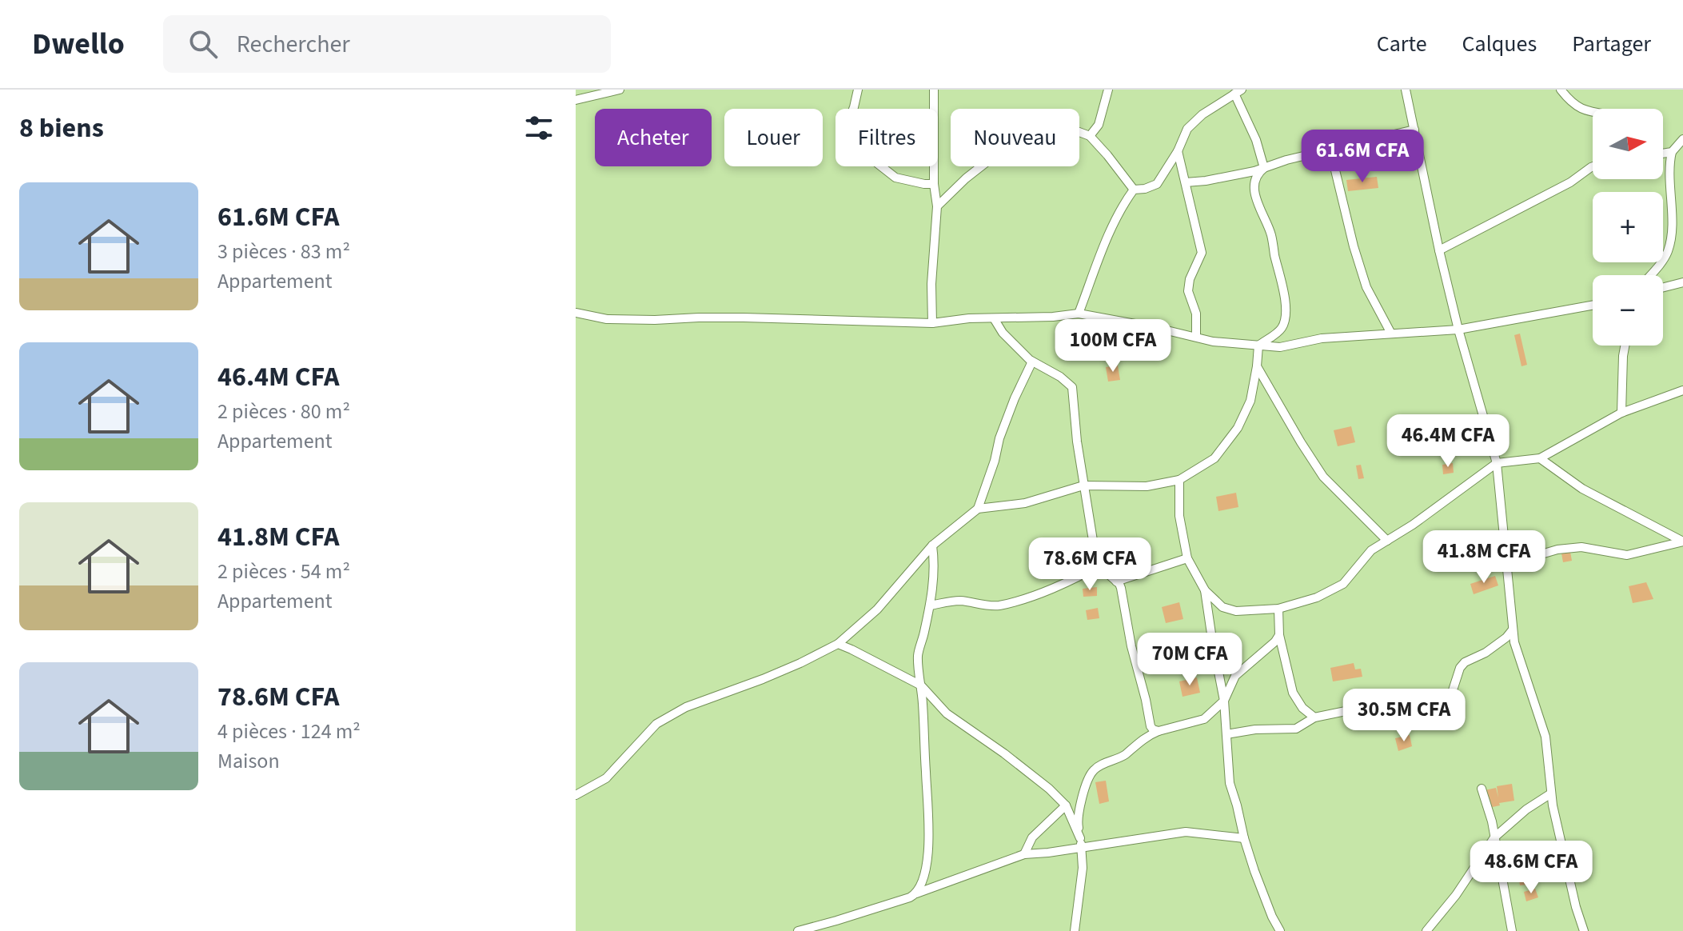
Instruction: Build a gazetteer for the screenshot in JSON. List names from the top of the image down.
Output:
{
  "north": "right",
  "page": {
    "header": "Dwello",
    "search": "Rechercher",
    "nav": ["Carte", "Calques", "Partager"],
    "heading": "8 biens",
    "map_buttons": ["+", "−"],
    "chip": [
      "Acheter",
      "Louer",
      "Filtres",
      "Nouveau"
    ],
    "price": [
      "61.6M CFA",
      "100M CFA",
      "46.4M CFA",
      "41.8M CFA",
      "78.6M CFA",
      "70M CFA",
      "30.5M CFA",
      "48.6M CFA"
    ],
    "list": [
      {
        "name": "61.6M CFA",
        "note": "3 pièces · 83 m² · Appartement"
      },
      {
        "name": "46.4M CFA",
        "note": "2 pièces · 80 m² · Appartement"
      },
      {
        "name": "41.8M CFA",
        "note": "2 pièces · 54 m² · Appartement"
      },
      {
        "name": "78.6M CFA",
        "note": "4 pièces · 124 m² · Maison"
      }
    ]
  }
}
